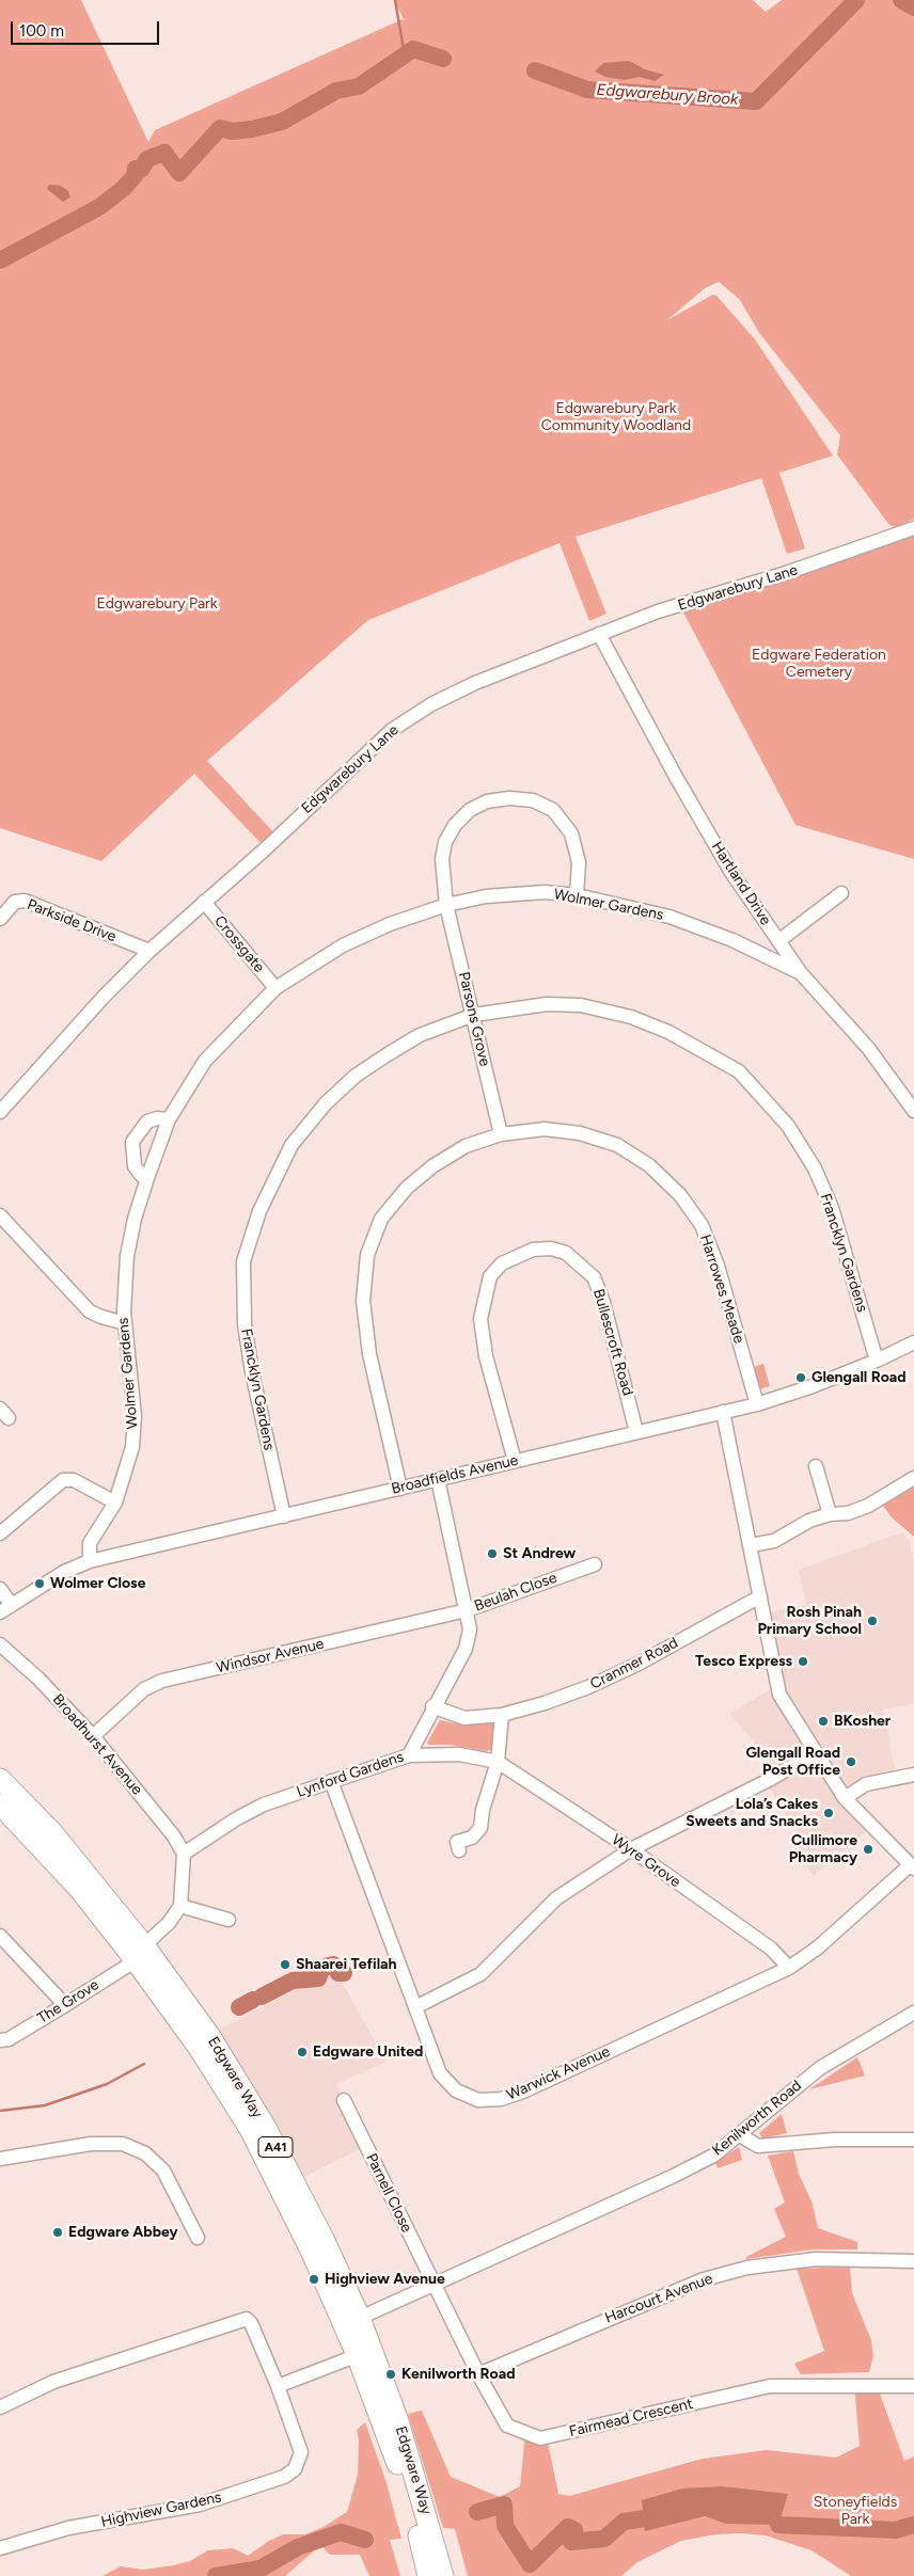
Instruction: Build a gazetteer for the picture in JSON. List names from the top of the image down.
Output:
{
  "streets": {
    "highway": ["Edgware Way", "A41"],
    "street": [
      "Edgwarebury Lane",
      "Hartland Drive",
      "Wolmer Gardens",
      "Parkside Drive",
      "Crossgate",
      "Parsons Grove",
      "Francklyn Gardens",
      "Harrowes Meade",
      "Bullescroft Road",
      "Broadfields Avenue",
      "Beulah Close",
      "Windsor Avenue",
      "Cranmer Road",
      "Broadhurst Avenue",
      "Lynford Gardens",
      "Wyre Grove",
      "The Grove",
      "Warwick Avenue",
      "Kenilworth Road",
      "Parnell Close",
      "Harcourt Avenue",
      "Fairmead Crescent",
      "Highview Gardens"
    ]
  },
  "crossings": [
    ["Edgwarebury Lane", "Hartland Drive"],
    ["Edgwarebury Lane", "Parkside Drive"],
    ["Edgwarebury Lane", "Crossgate"],
    ["Hartland Drive", "Wolmer Gardens"],
    ["Wolmer Gardens", "Crossgate"],
    ["Wolmer Gardens", "Parsons Grove"],
    ["Wolmer Gardens", "Broadfields Avenue"],
    ["Parsons Grove", "Francklyn Gardens"],
    ["Parsons Grove", "Harrowes Meade"],
    ["Francklyn Gardens", "Broadfields Avenue"],
    ["Harrowes Meade", "Broadfields Avenue"],
    ["Bullescroft Road", "Broadfields Avenue"],
    ["Broadfields Avenue", "Lynford Gardens"],
    ["Beulah Close", "Windsor Avenue"],
    ["Beulah Close", "Lynford Gardens"],
    ["Windsor Avenue", "Broadhurst Avenue"],
    ["Windsor Avenue", "Lynford Gardens"],
    ["Cranmer Road", "Lynford Gardens"],
    ["Broadhurst Avenue", "Lynford Gardens"],
    ["Lynford Gardens", "Warwick Avenue"],
    ["Wyre Grove", "Warwick Avenue"],
    ["The Grove", "Edgware Way"],
    ["Edgware Way", "Kenilworth Road"],
    ["Kenilworth Road", "Parnell Close"],
    ["Kenilworth Road", "Fairmead Crescent"],
    ["Parnell Close", "Fairmead Crescent"],
    ["Harcourt Avenue", "Fairmead Crescent"]
  ],
  "water": ["Edgwarebury Brook"],
  "parks": [
    "Edgwarebury Park Community Woodland",
    "Edgwarebury Park",
    "Edgware Federation Cemetery",
    "Stoneyfields Park"
  ],
  "places": [
    "Glengall Road",
    "St Andrew",
    "Wolmer Close",
    "Rosh Pinah Primary School",
    "Tesco Express",
    "BKosher",
    "Glengall Road Post Office",
    "Lola’s Cakes Sweets and Snacks",
    "Cullimore Pharmacy",
    "Shaarei Tefilah",
    "Edgware United",
    "Edgware Abbey",
    "Highview Avenue",
    "Kenilworth Road"
  ],
  "scale_bar": "100 m"
}
